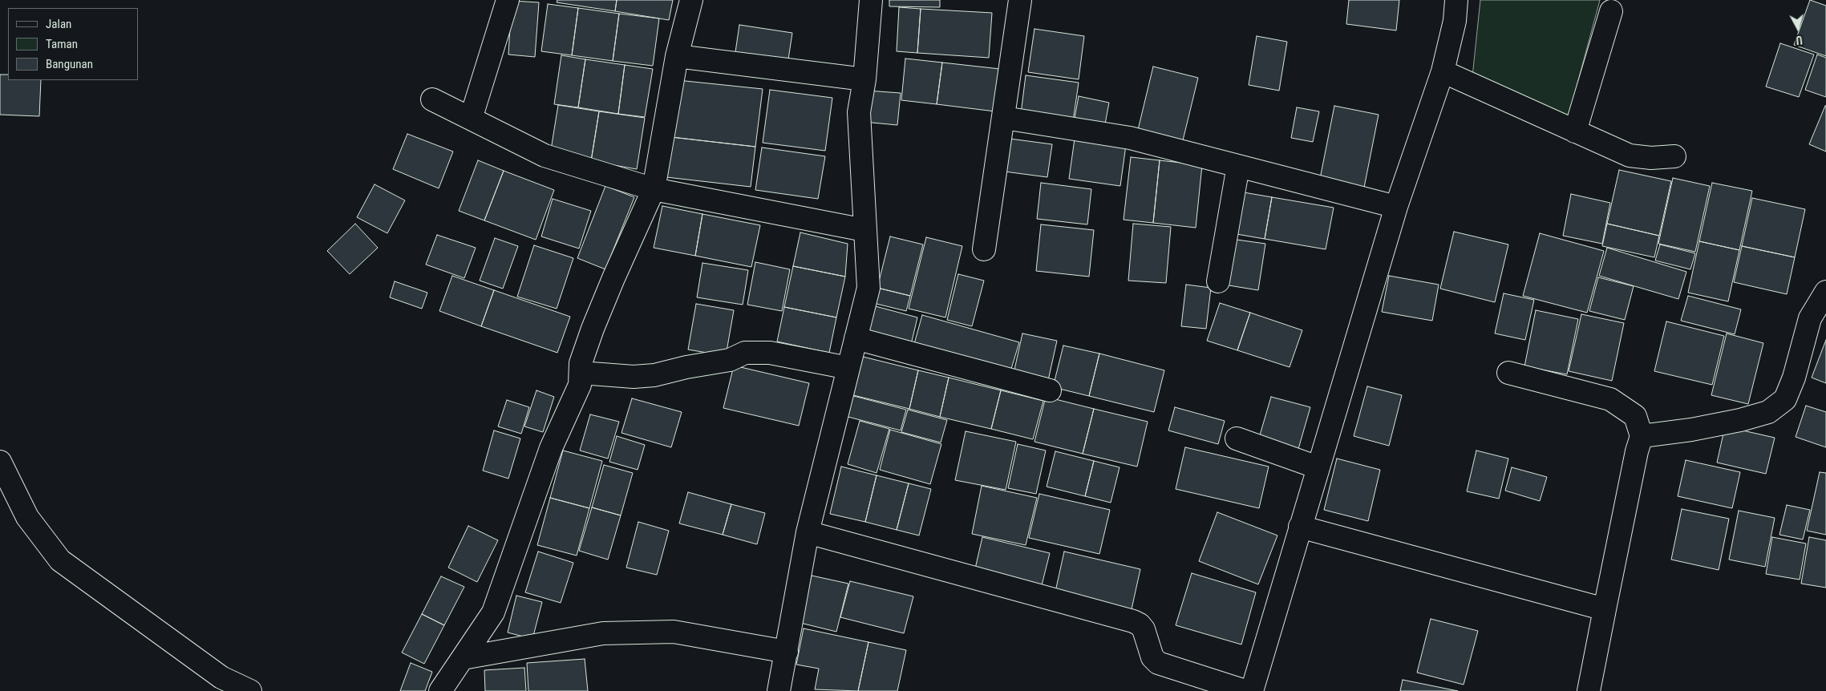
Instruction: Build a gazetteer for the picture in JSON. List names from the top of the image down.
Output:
{
  "legend": ["Jalan", "Taman", "Bangunan"],
  "north": "bottom"
}
